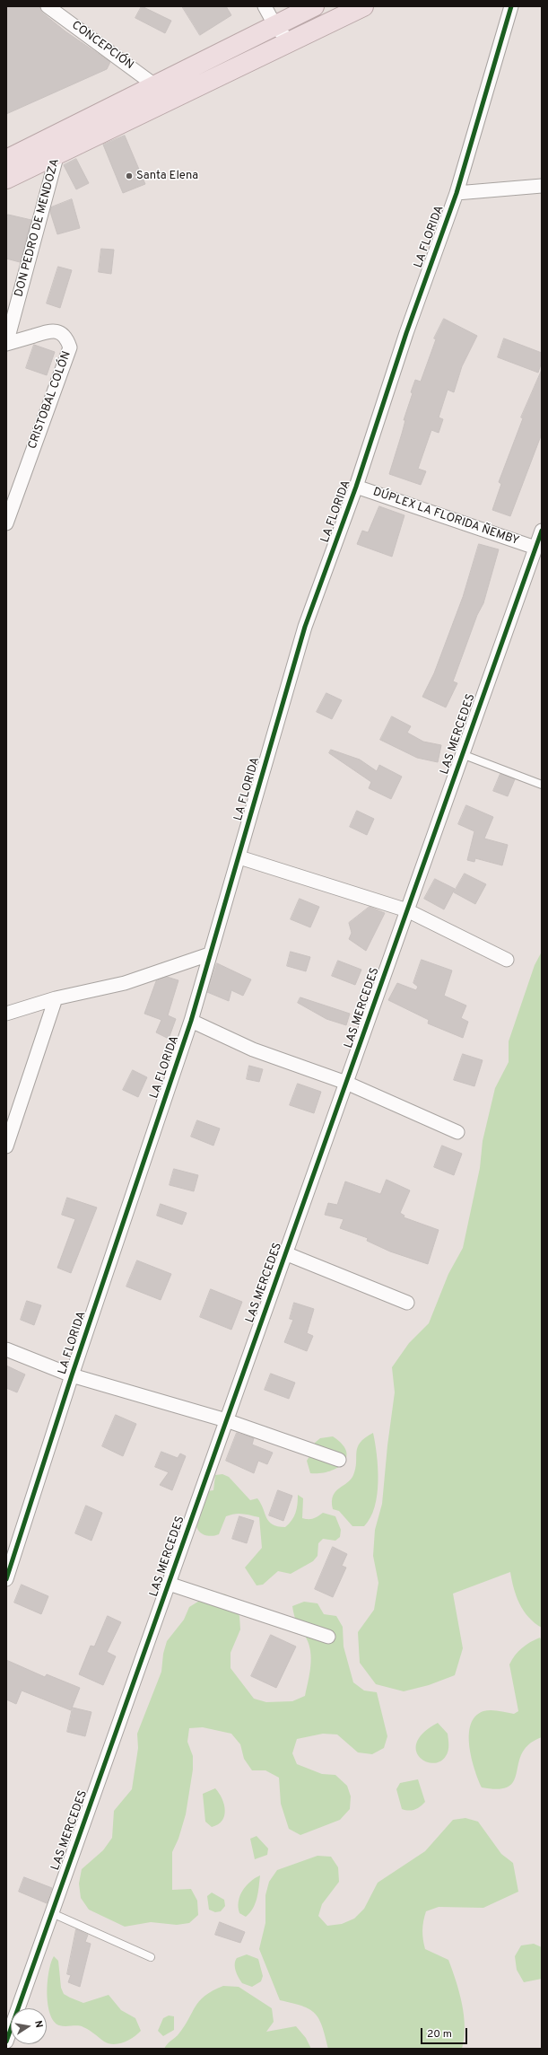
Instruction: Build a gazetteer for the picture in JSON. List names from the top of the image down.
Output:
{
  "streets": {
    "street": [
      "CONCEPCIÓN",
      "DON PEDRO DE MENDOZA",
      "LA FLORIDA",
      "CRISTOBAL COLÓN",
      "DÚPLEX LA FLORIDA ÑEMBY",
      "LAS MERCEDES"
    ]
  },
  "crossings": [
    ["DON PEDRO DE MENDOZA", "CRISTOBAL COLÓN"],
    ["LA FLORIDA", "DÚPLEX LA FLORIDA ÑEMBY"],
    ["DÚPLEX LA FLORIDA ÑEMBY", "LAS MERCEDES"]
  ],
  "places": ["Santa Elena"],
  "scale_bar": "20 m",
  "north": "right"
}
